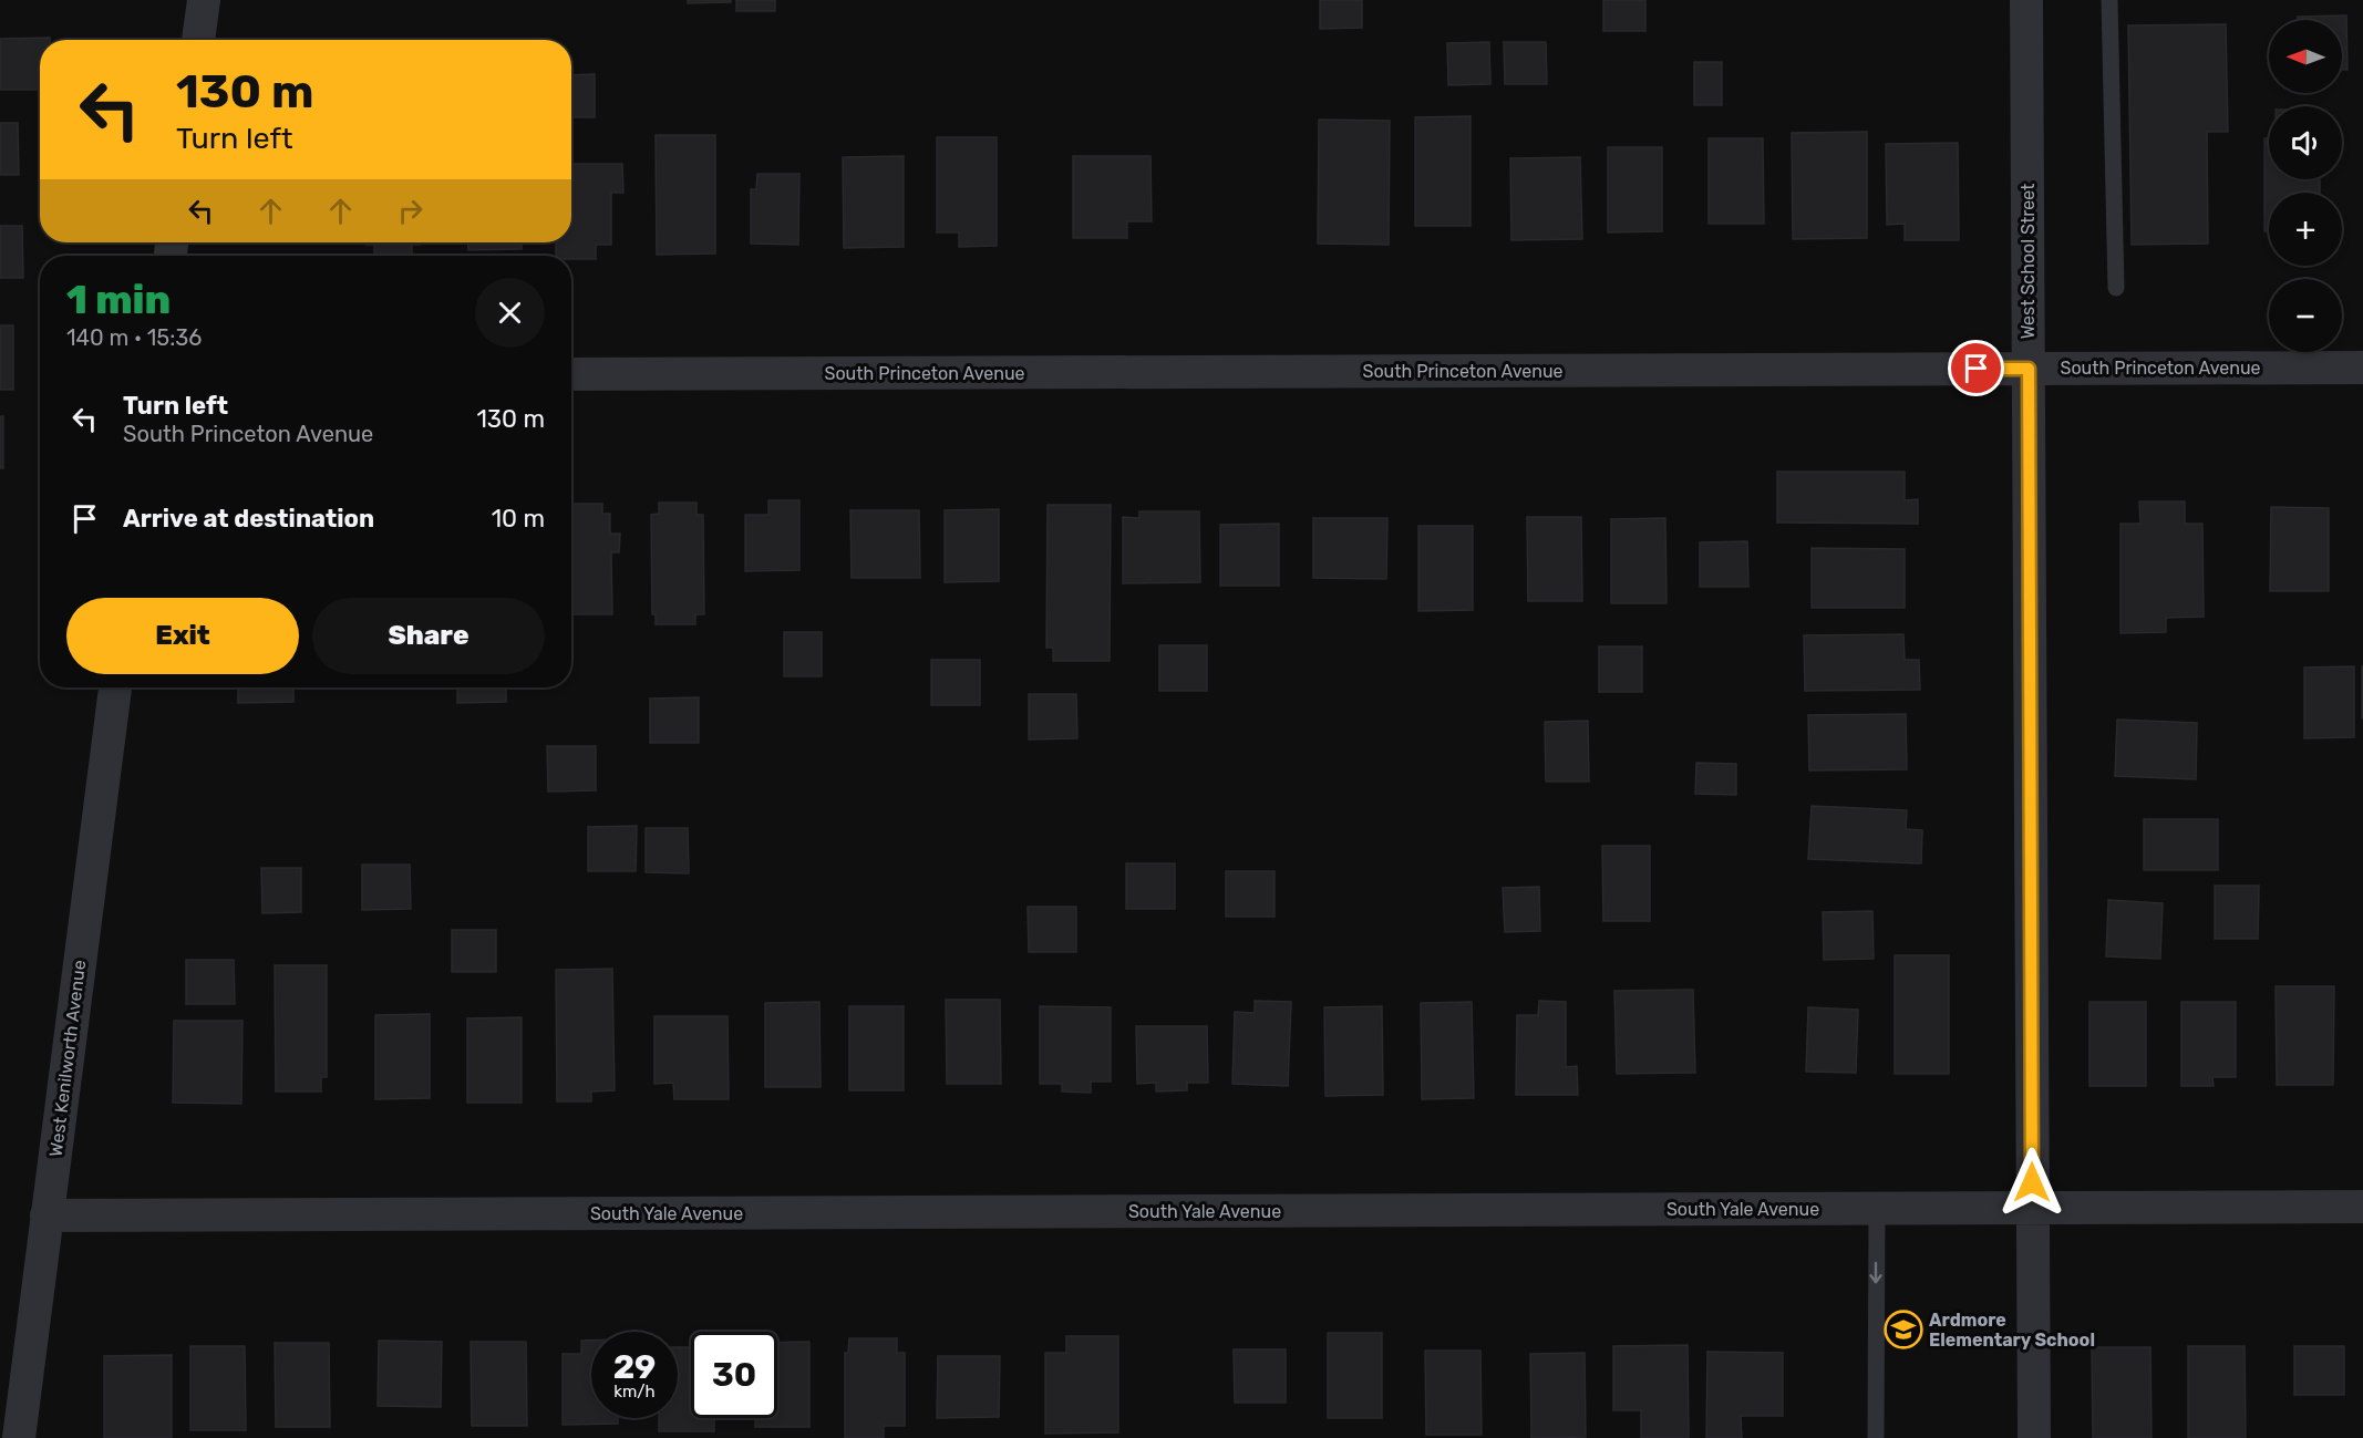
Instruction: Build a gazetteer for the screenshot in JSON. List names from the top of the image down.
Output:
{
  "streets": {
    "street": [
      "West School Street",
      "South Princeton Avenue",
      "West Kenilworth Avenue",
      "South Yale Avenue"
    ]
  },
  "crossings": [
    ["West School Street", "South Princeton Avenue"],
    ["West School Street", "South Yale Avenue"],
    ["West Kenilworth Avenue", "South Yale Avenue"]
  ],
  "places": {
    "school or university": ["Ardmore Elementary School"]
  },
  "north": "left",
  "page": {
    "map_buttons": ["+", "−"],
    "turn": ["130 m", "Turn left"],
    "heading": ["1 min", "140 m · 15:36"],
    "list": [
      {
        "name": "Turn left",
        "note": "South Princeton Avenue",
        "value": "130 m"
      },
      {
        "name": "Arrive at destination",
        "value": "10 m"
      }
    ],
    "buttons": ["Exit", "Share"],
    "speed": "29 km/h",
    "limit": "30"
  }
}
